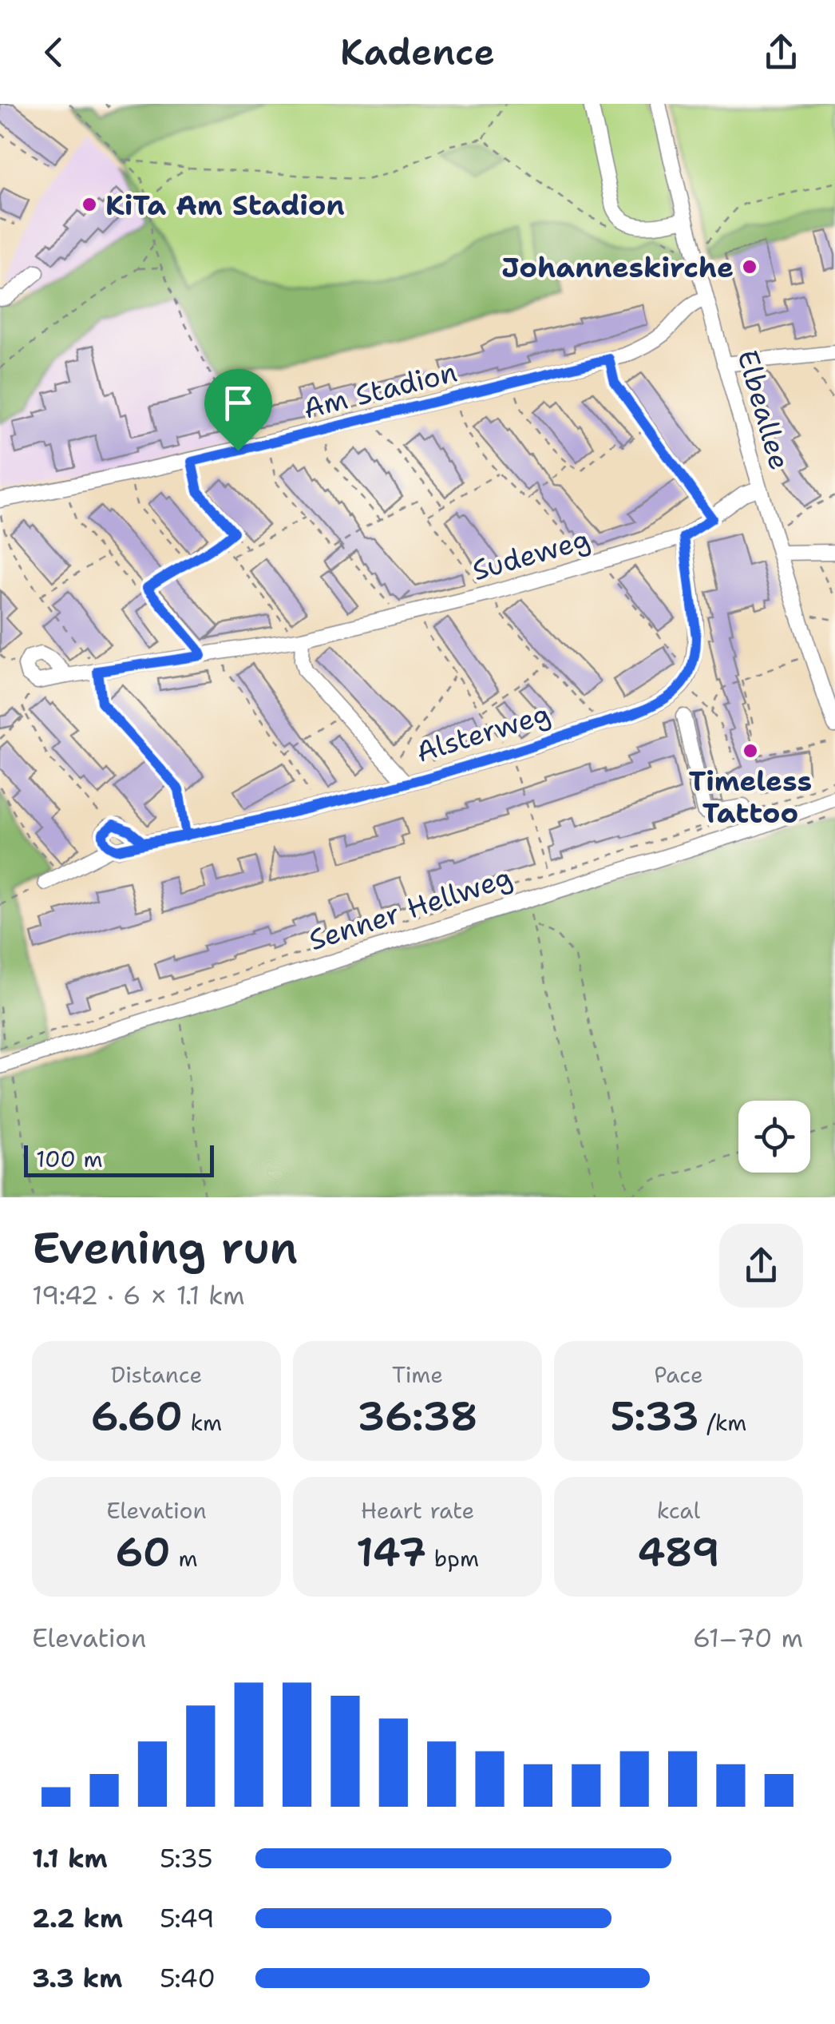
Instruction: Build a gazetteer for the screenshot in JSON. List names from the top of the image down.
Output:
{
  "streets": {
    "street": [
      "Am Stadion",
      "Elbeallee",
      "Sudeweg",
      "Alsterweg",
      "Senner Hellweg"
    ]
  },
  "crossings": [
    ["Am Stadion", "Elbeallee"],
    ["Elbeallee", "Sudeweg"],
    ["Sudeweg", "Alsterweg"]
  ],
  "places": ["KiTa Am Stadion", "Johanneskirche", "Timeless Tattoo"],
  "scale_bar": "100 m",
  "page": {
    "header": "Kadence",
    "scale": "100 m",
    "heading": ["Evening run", "19:42 · 6 × 1.1 km"],
    "stats": [
      ["Distance", "6.60 km"],
      ["Time", "36:38"],
      ["Pace", "5:33 /km"],
      ["Elevation", "60 m"],
      ["Heart rate", "147 bpm"],
      ["kcal", "489"]
    ],
    "chart": ["Elevation", "61–70 m"],
    "list": [
      {
        "name": "1.1 km",
        "note": "5:35"
      },
      {
        "name": "2.2 km",
        "note": "5:49"
      },
      {
        "name": "3.3 km",
        "note": "5:40"
      }
    ]
  }
}
